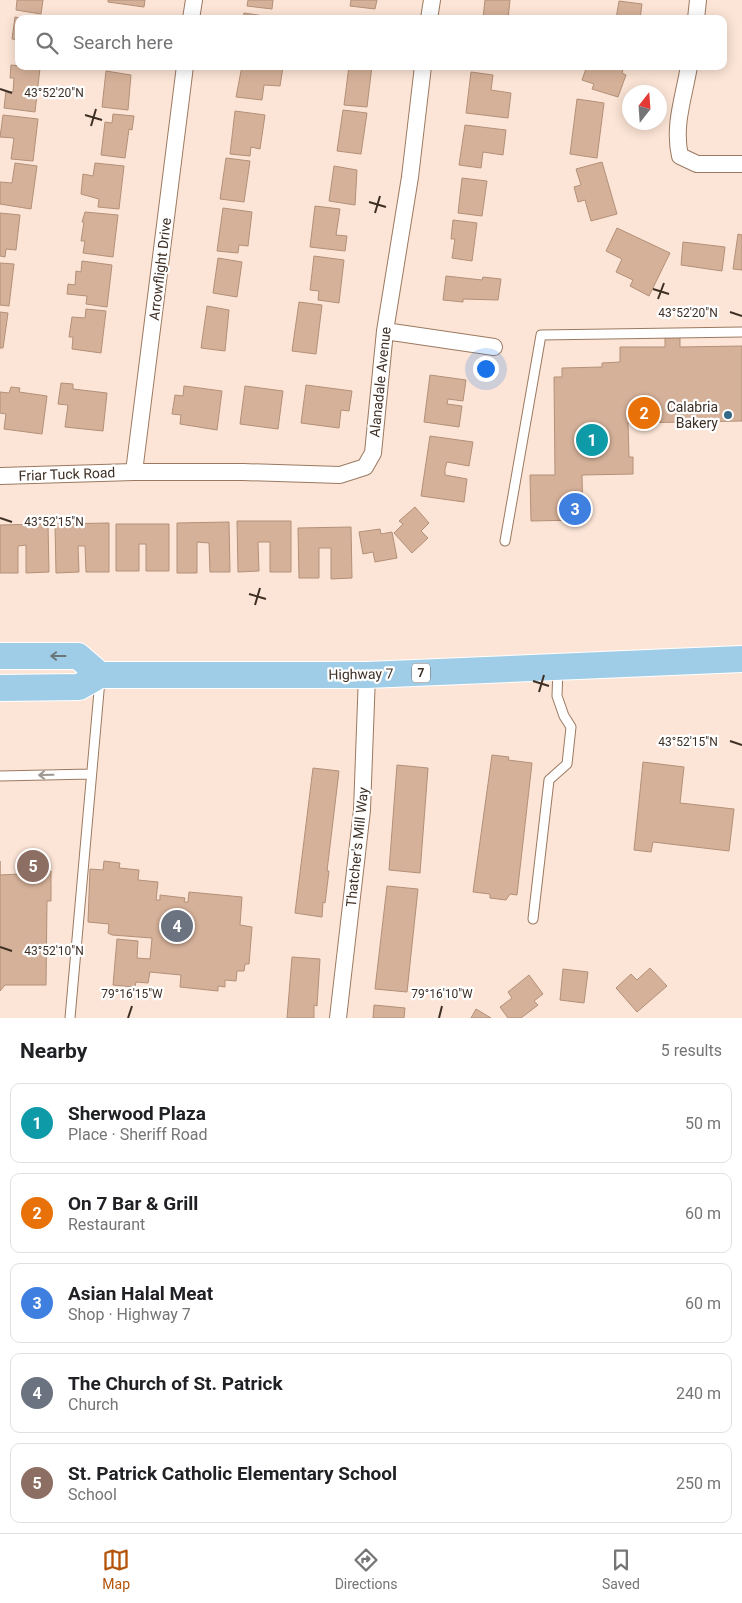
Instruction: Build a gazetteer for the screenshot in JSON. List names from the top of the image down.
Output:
{
  "streets": {
    "main road": ["7", "Highway 7"],
    "street": [
      "Arrowflight Drive",
      "Alanadale Avenue",
      "Friar Tuck Road",
      "Thatcher's Mill Way"
    ]
  },
  "crossings": [
    ["Arrowflight Drive", "Alanadale Avenue"],
    ["Arrowflight Drive", "Friar Tuck Road"],
    ["Alanadale Avenue", "Friar Tuck Road"],
    ["Highway 7", "Thatcher's Mill Way"]
  ],
  "places": ["Calabria Bakery"],
  "north": "top",
  "page": {
    "search": "Search here",
    "pins": [
      "2",
      "1",
      "3",
      "5",
      "4"
    ],
    "heading": ["Nearby", "5 results"],
    "list": [
      {
        "mark": "1",
        "name": "Sherwood Plaza",
        "note": "Place · Sheriff Road",
        "value": "50 m"
      },
      {
        "mark": "2",
        "name": "On 7 Bar & Grill",
        "note": "Restaurant",
        "value": "60 m"
      },
      {
        "mark": "3",
        "name": "Asian Halal Meat",
        "note": "Shop · Highway 7",
        "value": "60 m"
      },
      {
        "mark": "4",
        "name": "The Church of St. Patrick",
        "note": "Church",
        "value": "240 m"
      },
      {
        "mark": "5",
        "name": "St. Patrick Catholic Elementary School",
        "note": "School",
        "value": "250 m"
      }
    ],
    "nav": ["Map", "Directions", "Saved"]
  },
  "coordinates": [
    "43°52'20\"N",
    "43°52'15\"N",
    "43°52'10\"N",
    "79°16'15\"W",
    "79°16'10\"W"
  ]
}
